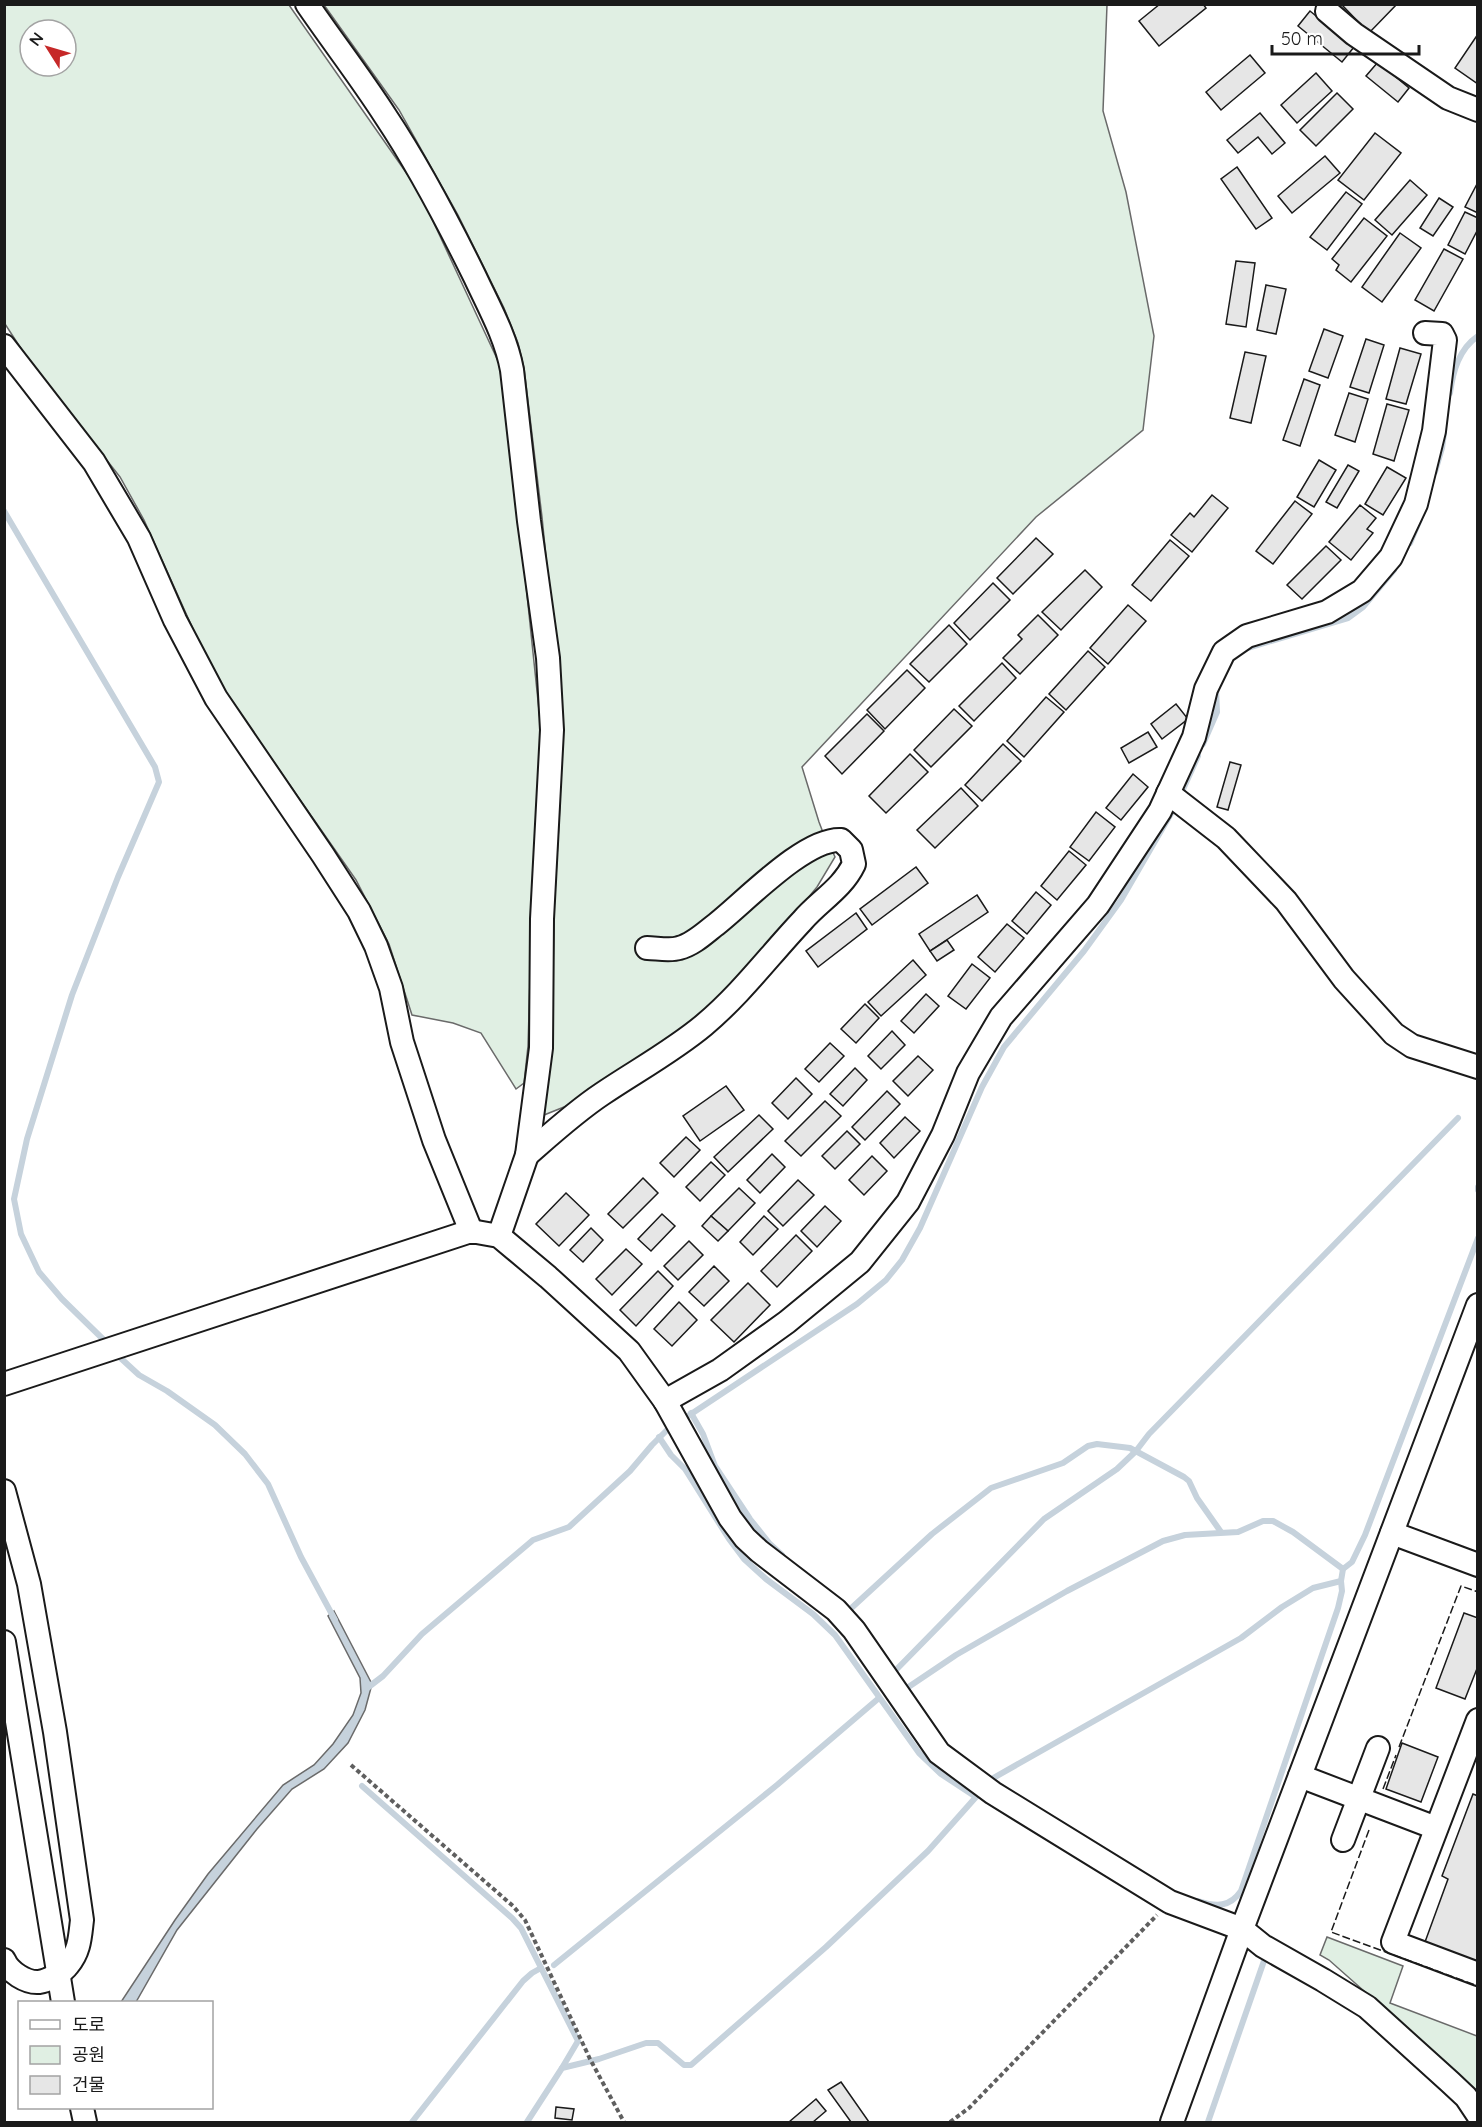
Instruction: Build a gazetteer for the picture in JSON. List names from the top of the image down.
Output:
{
  "legend": ["도로", "공원", "건물"],
  "scale_bar": "50 m",
  "north": "top left"
}
